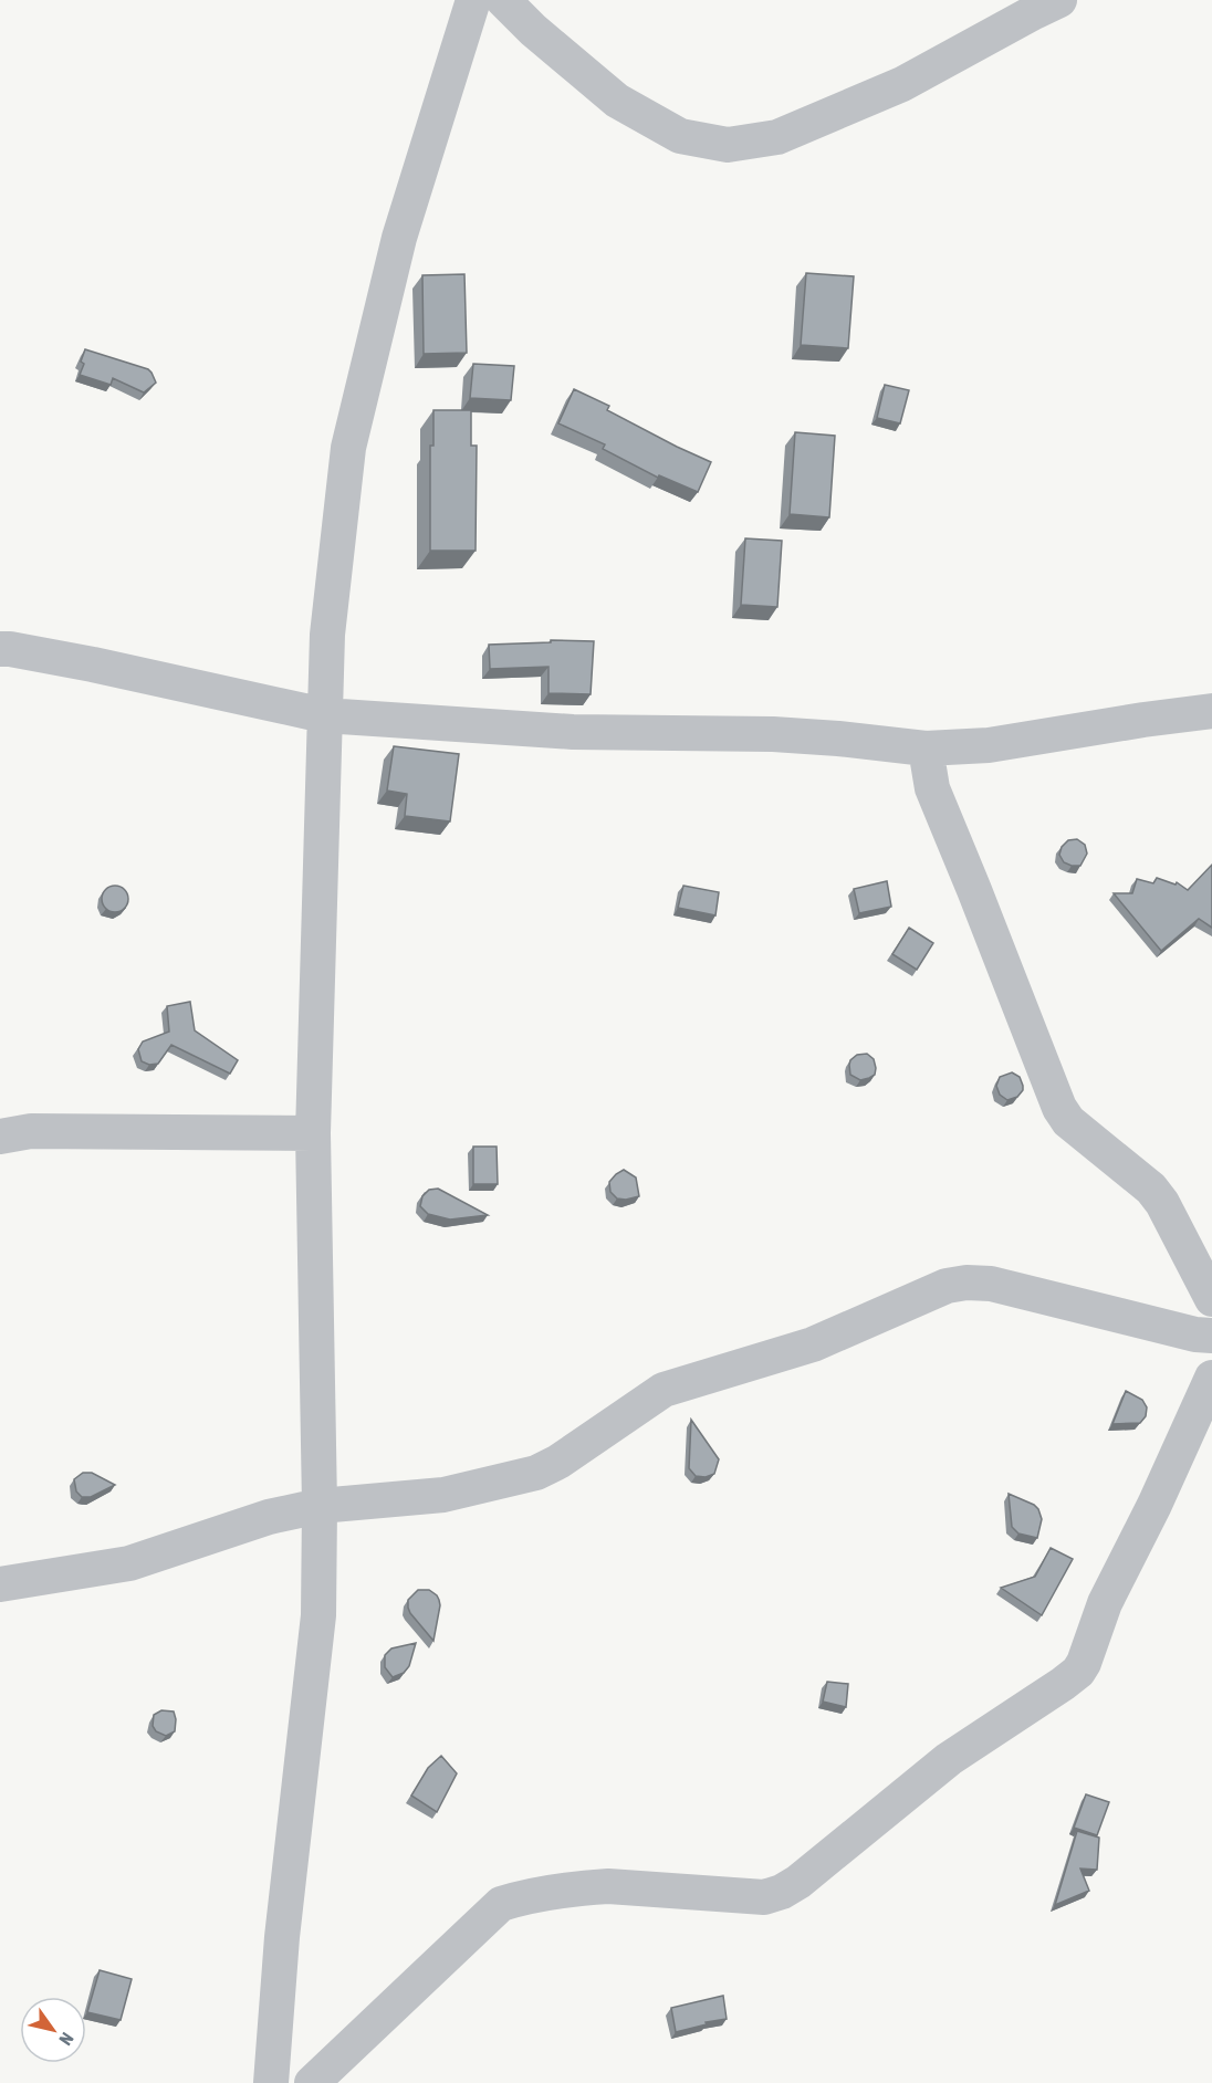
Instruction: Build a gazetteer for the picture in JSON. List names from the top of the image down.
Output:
{
  "north": "bottom right"
}
